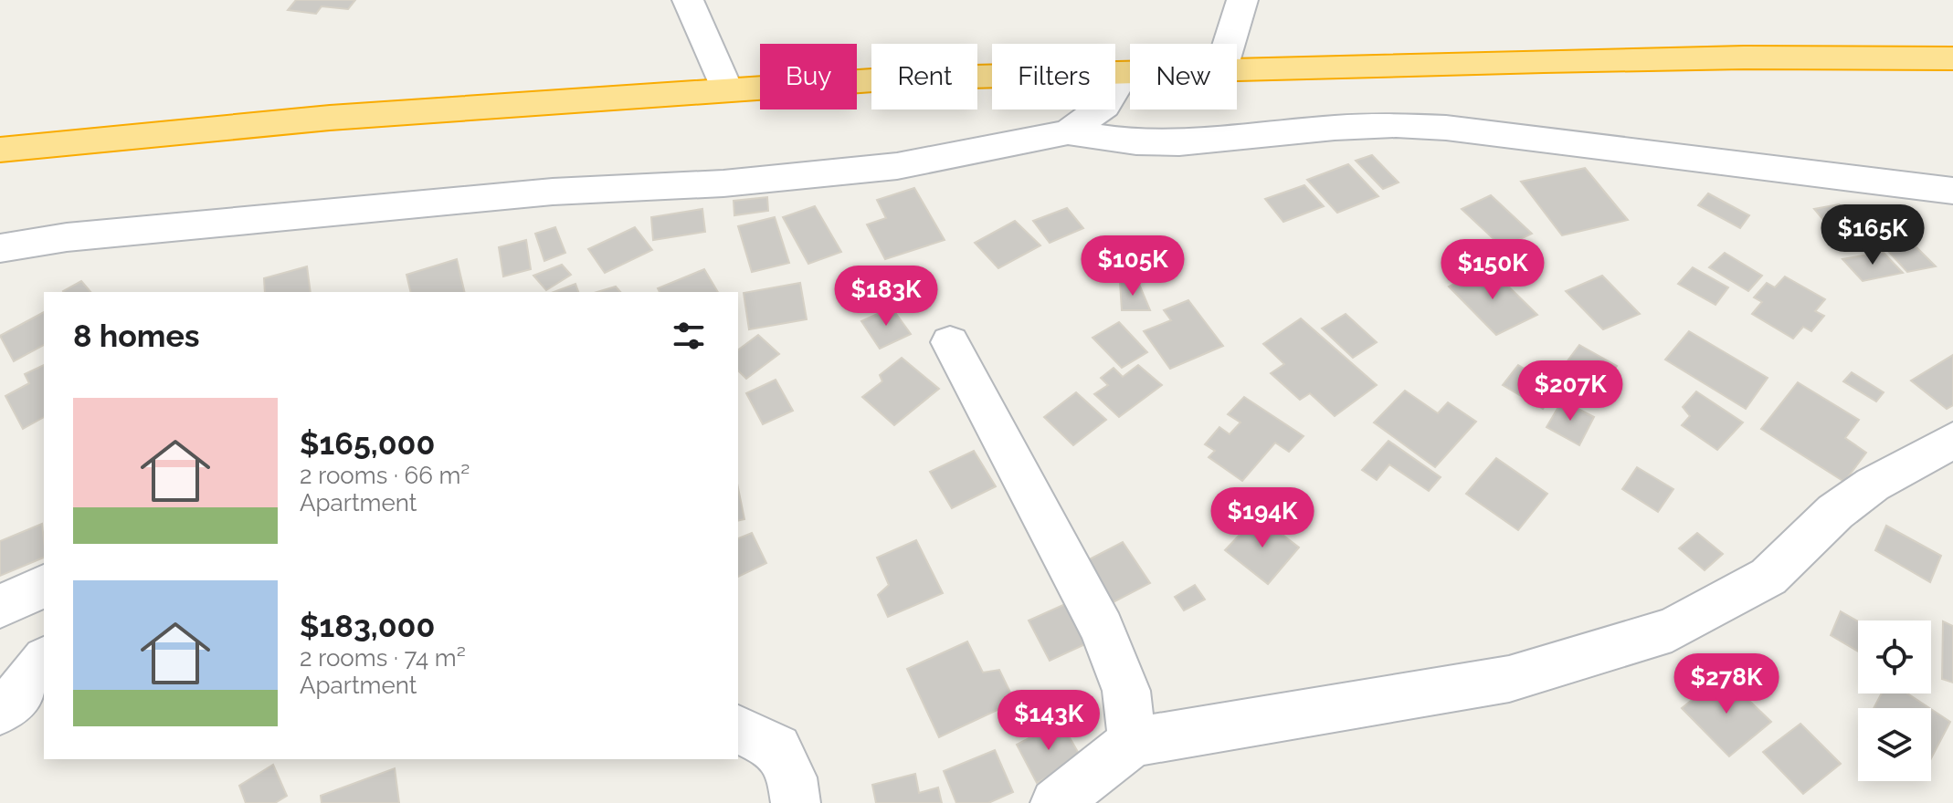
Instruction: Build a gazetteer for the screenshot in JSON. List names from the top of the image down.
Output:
{
  "page": {
    "chip": [
      "Buy",
      "Rent",
      "Filters",
      "New"
    ],
    "price": [
      "$165K",
      "$105K",
      "$150K",
      "$183K",
      "$207K",
      "$194K",
      "$278K",
      "$143K"
    ],
    "heading": "8 homes",
    "list": [
      {
        "name": "$165,000",
        "note": "2 rooms · 66 m² · Apartment"
      },
      {
        "name": "$183,000",
        "note": "2 rooms · 74 m² · Apartment"
      }
    ]
  }
}
